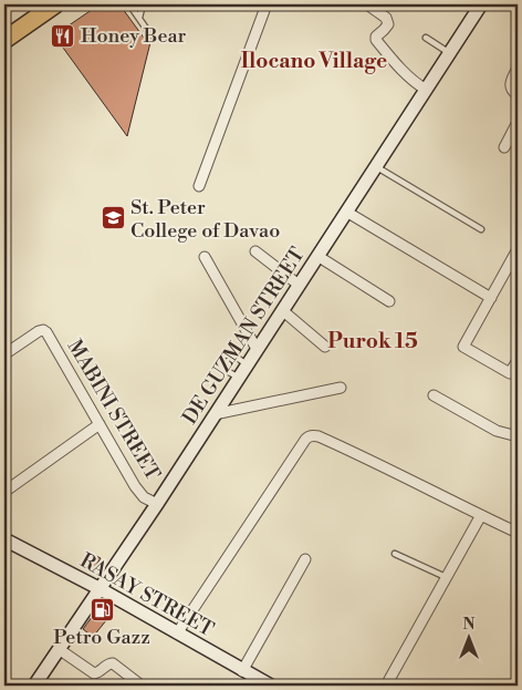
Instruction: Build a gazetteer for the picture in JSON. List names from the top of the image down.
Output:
{
  "streets": {
    "street": ["DE GUZMAN STREET", "MABINI STREET", "RASAY STREET"]
  },
  "crossings": [
    ["DE GUZMAN STREET", "MABINI STREET"],
    ["DE GUZMAN STREET", "RASAY STREET"]
  ],
  "districts": ["Ilocano Village", "Purok 15"],
  "places": {
    "restaurant": ["Honey Bear"],
    "school or university": ["St. Peter College of Davao"],
    "fuel station": ["Petro Gazz"]
  },
  "north": "top"
}
